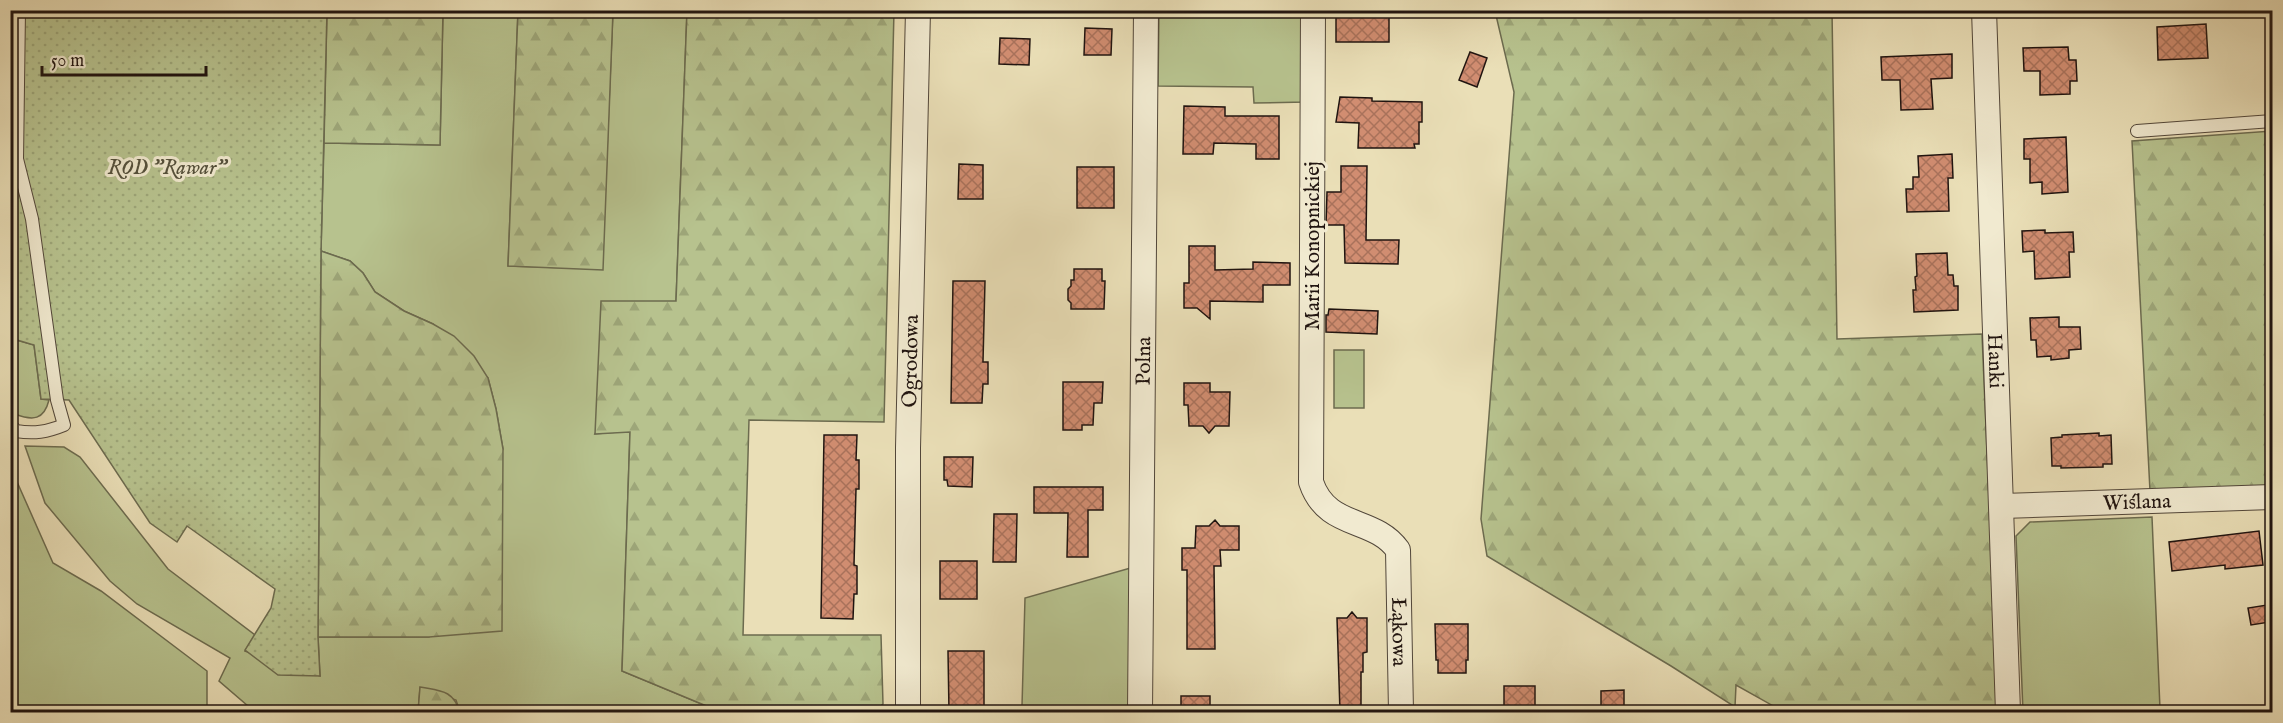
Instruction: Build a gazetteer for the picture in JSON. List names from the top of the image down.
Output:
{
  "streets": {
    "street": [
      "Marii Konopnickiej",
      "Ogrodowa",
      "Hanki",
      "Polna",
      "Wiślana",
      "Łąkowa"
    ]
  },
  "crossings": [
    ["Marii Konopnickiej", "Łąkowa"],
    ["Hanki", "Wiślana"]
  ],
  "parks": ["ROD \"Rawar\""],
  "scale_bar": "50 m"
}
